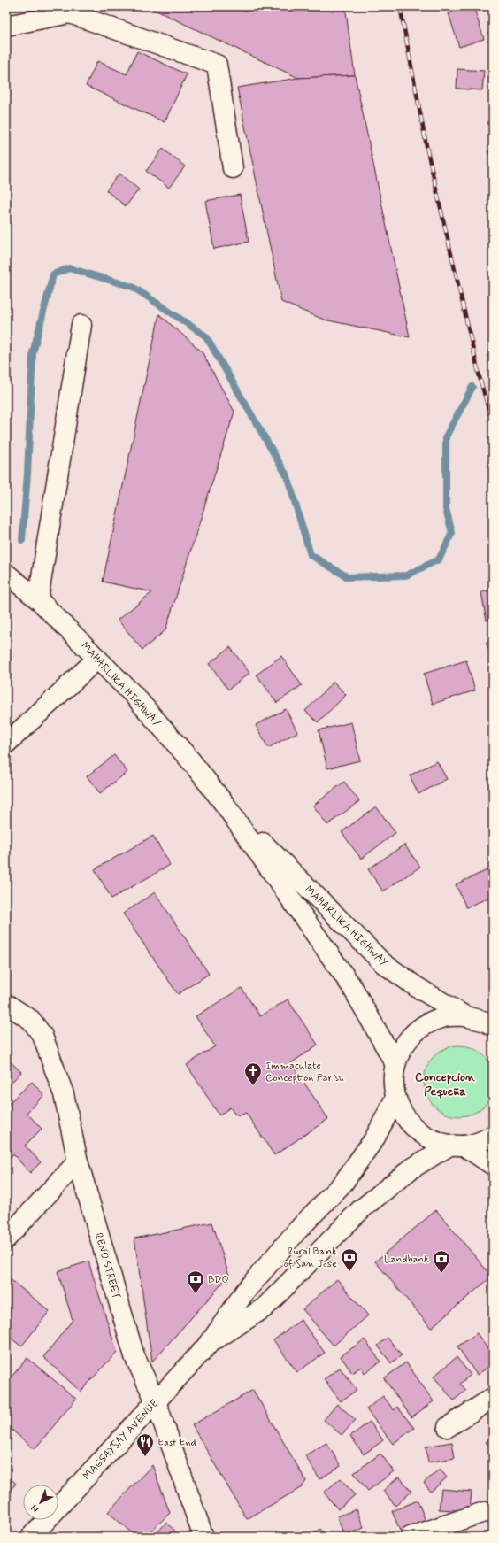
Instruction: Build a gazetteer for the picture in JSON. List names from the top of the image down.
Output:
{
  "streets": {
    "main road": ["MAHARLIKA HIGHWAY", "RENO STREET", "MAGSAYSAY AVENUE"]
  },
  "crossings": [
    ["RENO STREET", "MAGSAYSAY AVENUE"]
  ],
  "districts": ["Concepcion Pequeña"],
  "places": {
    "church": ["Immaculate Conception Parish"],
    "bank": ["Rural Bank of San Jose", "Landbank", "BDO"],
    "restaurant": ["East End"]
  },
  "north": "bottom left"
}
